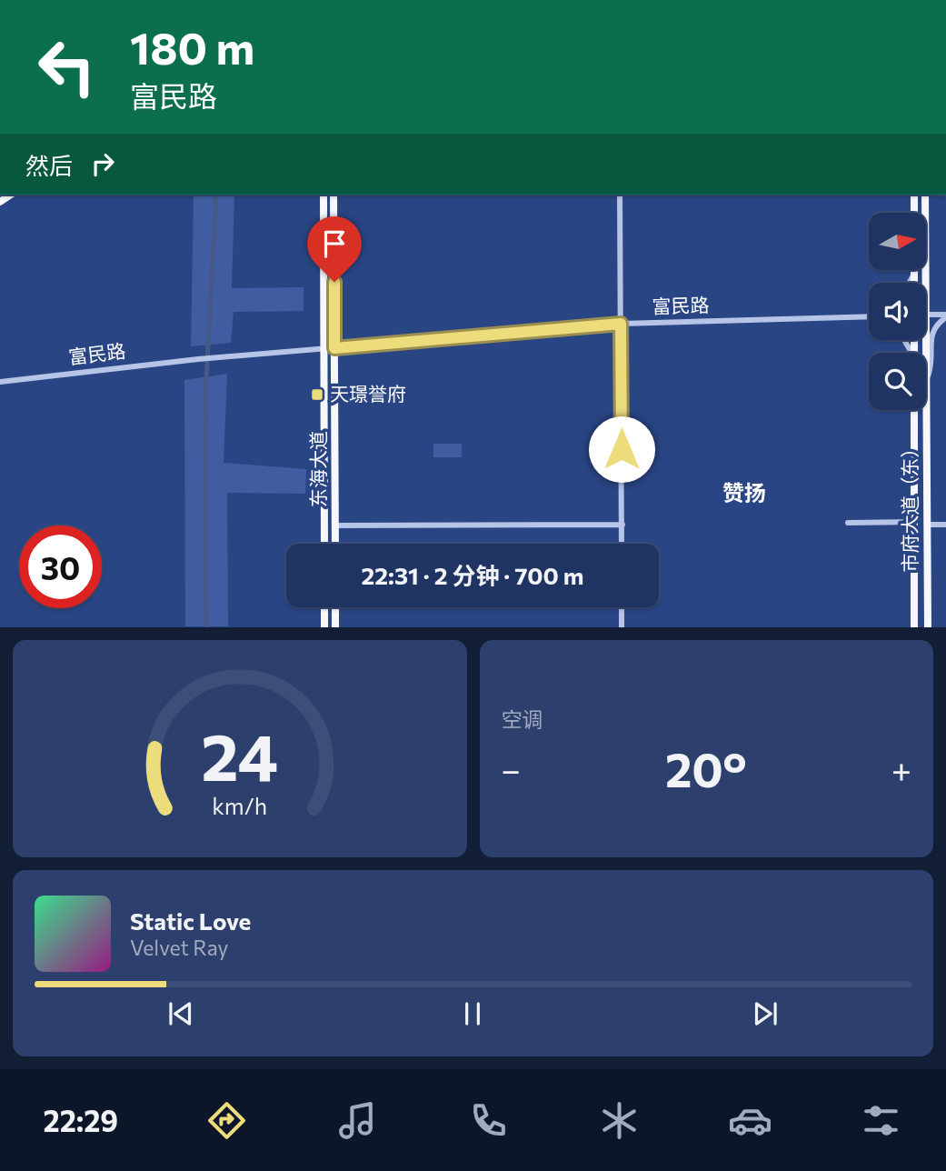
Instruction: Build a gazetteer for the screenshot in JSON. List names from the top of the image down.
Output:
{
  "streets": {
    "main road": ["东海大道", "市府大道（东）"],
    "street": ["富民路"]
  },
  "crossings": [
    ["富民路", "东海大道"]
  ],
  "districts": ["赞扬"],
  "places": {
    "transit": ["天璟誉府"]
  },
  "north": "right",
  "page": {
    "turn": ["180 m", "富民路"],
    "then": "然后",
    "limit": "30",
    "trip": "22:31 · 2 分钟 · 700 m",
    "tile": "空调",
    "heat": ["−", "20°", "+"],
    "song": ["Static Love", "Velvet Ray"],
    "tabs": "22:29",
    "gauge": ["24", "km/h"]
  }
}
